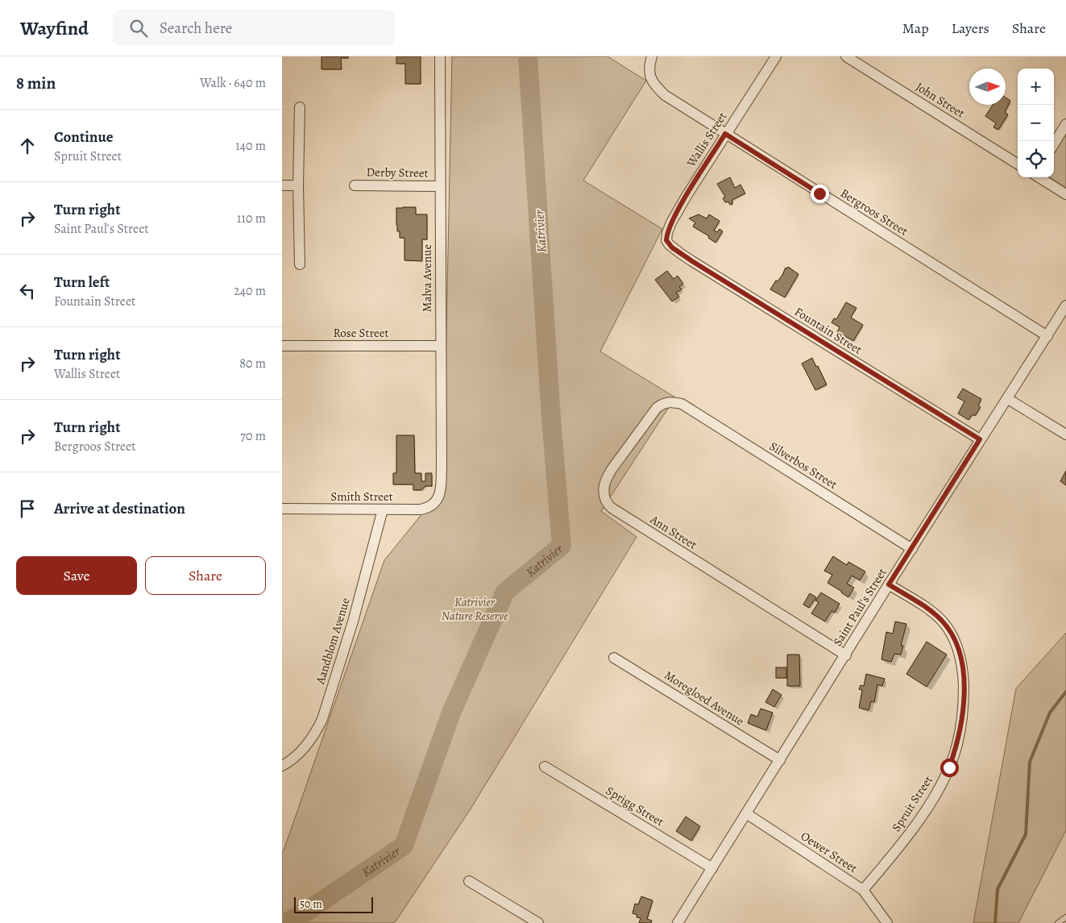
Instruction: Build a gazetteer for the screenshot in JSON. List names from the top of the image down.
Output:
{
  "streets": {
    "street": [
      "John Street",
      "Wallis Street",
      "Derby Street",
      "Bergroos Street",
      "Malva Avenue",
      "Fountain Street",
      "Rose Street",
      "Silverbos Street",
      "Smith Street",
      "Ann Street",
      "Saint Paul's Street",
      "Aandblom Avenue",
      "Moregloed Avenue",
      "Spruit Street",
      "Sprigg Street",
      "Oewer Street"
    ]
  },
  "crossings": [
    ["Wallis Street", "Bergroos Street"],
    ["Wallis Street", "Fountain Street"],
    ["Derby Street", "Malva Avenue"],
    ["Bergroos Street", "Saint Paul's Street"],
    ["Malva Avenue", "Rose Street"],
    ["Malva Avenue", "Smith Street"],
    ["Fountain Street", "Saint Paul's Street"],
    ["Silverbos Street", "Ann Street"],
    ["Silverbos Street", "Saint Paul's Street"],
    ["Smith Street", "Aandblom Avenue"],
    ["Ann Street", "Saint Paul's Street"],
    ["Saint Paul's Street", "Moregloed Avenue"],
    ["Saint Paul's Street", "Spruit Street"],
    ["Saint Paul's Street", "Sprigg Street"],
    ["Saint Paul's Street", "Oewer Street"],
    ["Spruit Street", "Oewer Street"]
  ],
  "water": ["Katrivier"],
  "parks": ["Katrivier Nature Reserve"],
  "scale_bar": "50 m",
  "north": "right",
  "page": {
    "header": "Wayfind",
    "search": "Search here",
    "nav": ["Map", "Layers", "Share"],
    "heading": ["8 min", "Walk · 640 m"],
    "map_buttons": ["+", "−"],
    "list": [
      ["Continue", "Spruit Street", "140 m"],
      ["Turn right", "Saint Paul's Street", "110 m"],
      ["Turn left", "Fountain Street", "240 m"],
      ["Turn right", "Wallis Street", "80 m"],
      ["Turn right", "Bergroos Street", "70 m"],
      "Arrive at destination"
    ],
    "buttons": ["Save", "Share"],
    "scale": "50 m"
  }
}
